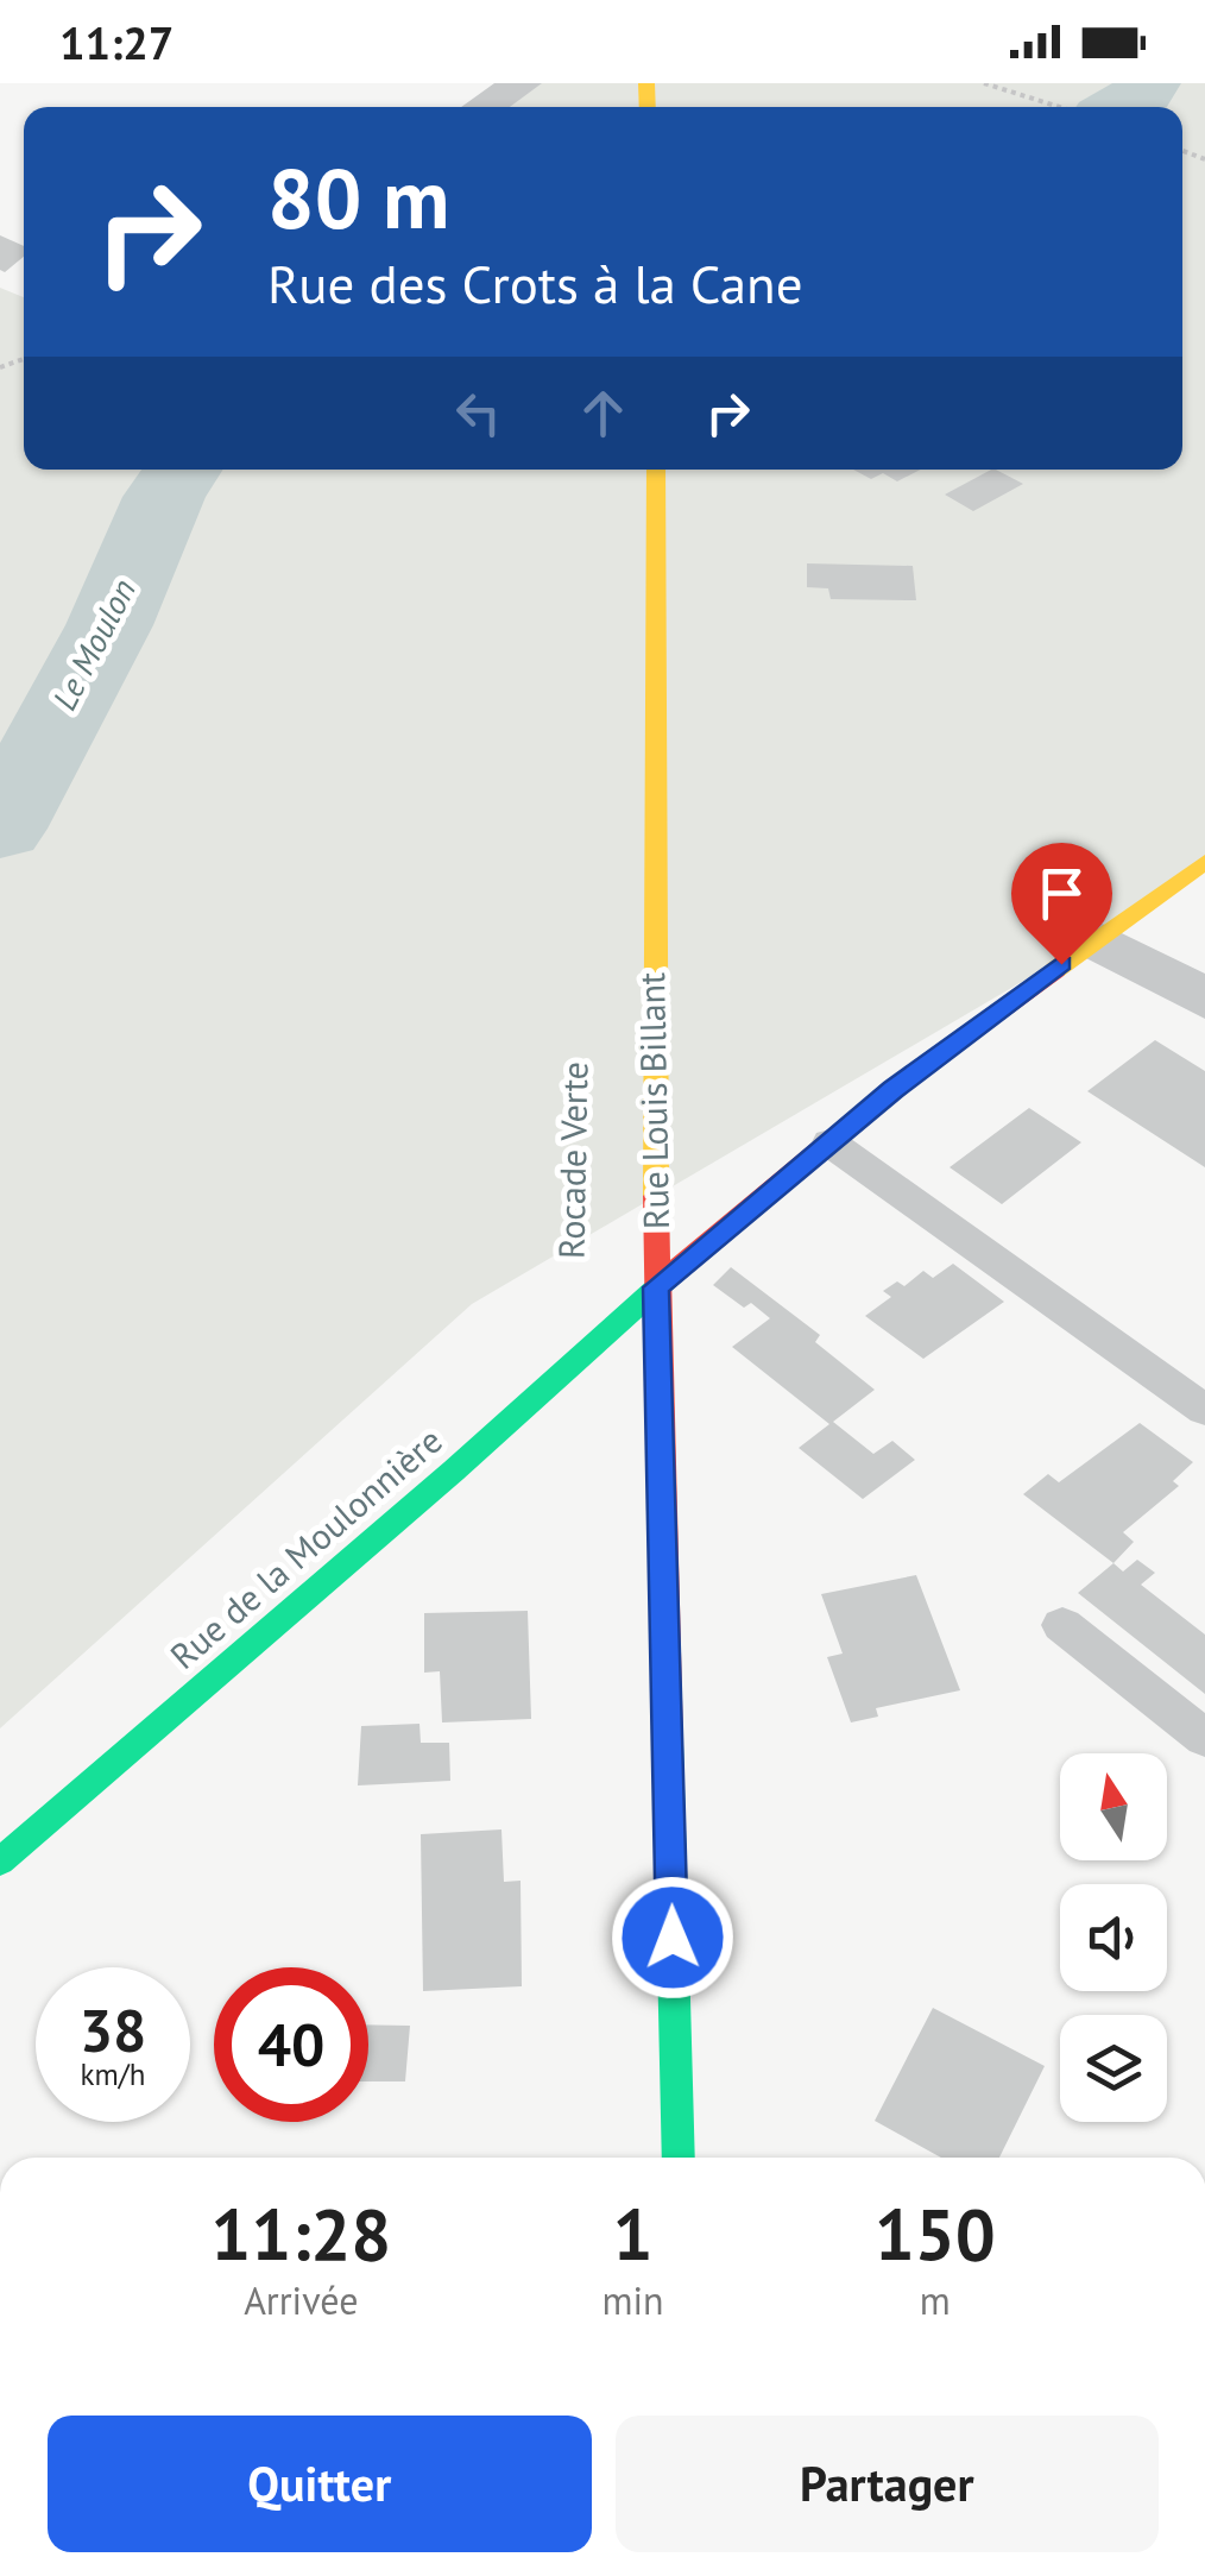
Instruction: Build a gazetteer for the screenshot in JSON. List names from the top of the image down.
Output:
{
  "streets": {
    "street": ["Rue Louis Billant", "Rue de la Moulonnière"]
  },
  "crossings": [
    ["Rue Louis Billant", "Rue de la Moulonnière"]
  ],
  "water": ["Le Moulon"],
  "north": "top",
  "page": {
    "status": "11:27",
    "turn": ["80 m", "Rue des Crots à la Cane"],
    "speed": "38 km/h",
    "limit": "40",
    "eta": [
      "11:28",
      "Arrivée",
      "1",
      "min",
      "150",
      "m"
    ],
    "buttons": ["Quitter", "Partager"]
  }
}
